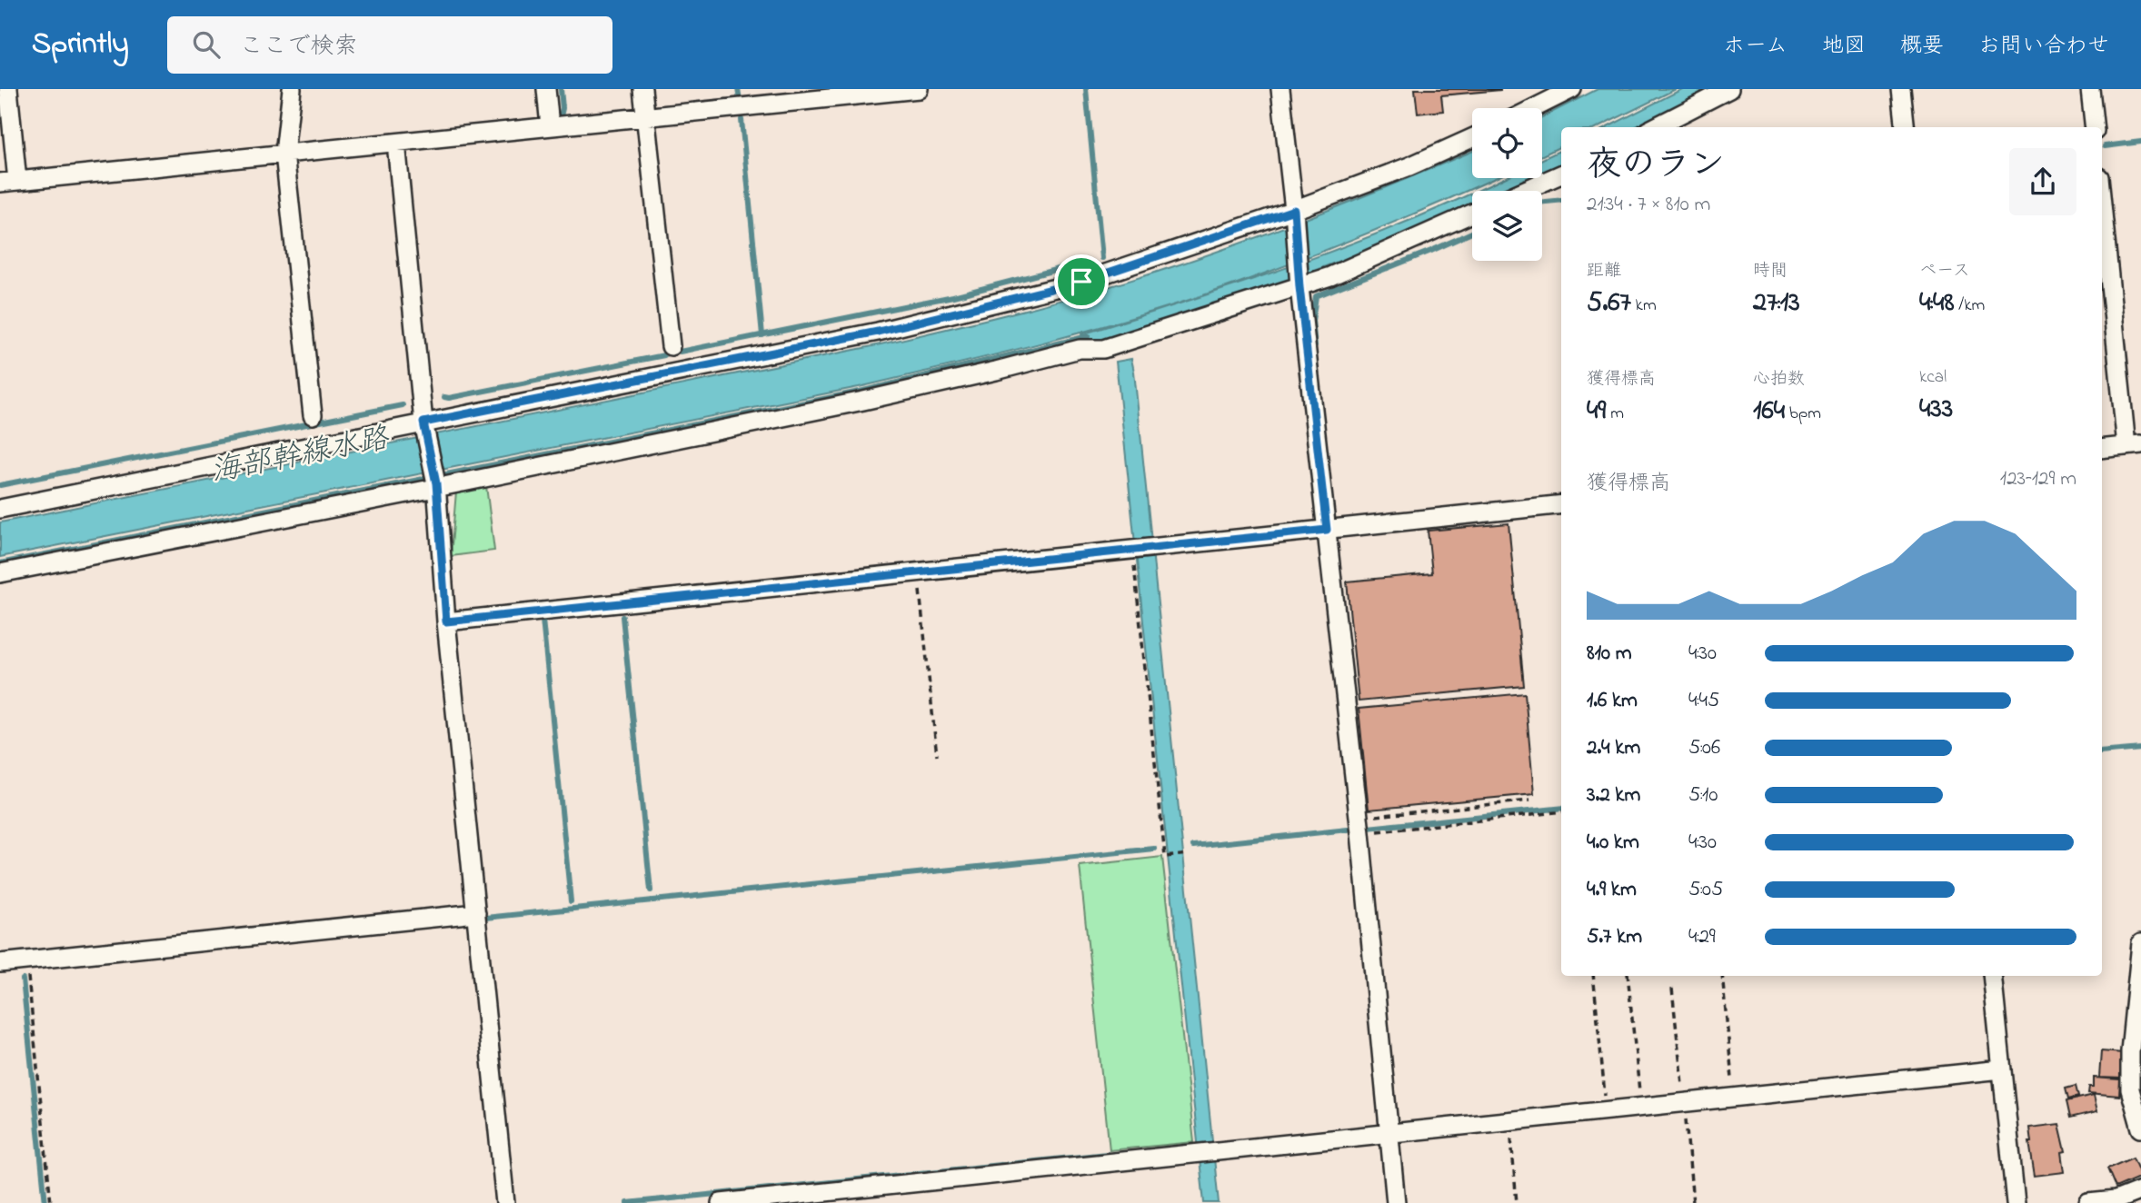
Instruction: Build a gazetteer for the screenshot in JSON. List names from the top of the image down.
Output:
{
  "water": ["海部幹線水路"],
  "page": {
    "header": "Sprintly",
    "search": "ここで検索",
    "nav": [
      "ホーム",
      "地図",
      "概要",
      "お問い合わせ"
    ],
    "heading": ["夜のラン", "21:34 · 7 × 810 m"],
    "stats": [
      ["距離", "5.67 km"],
      ["時間", "27:13"],
      ["ペース", "4:48 /km"],
      ["獲得標高", "49 m"],
      ["心拍数", "164 bpm"],
      ["kcal", "433"]
    ],
    "chart": ["獲得標高", "123–129 m"],
    "list": [
      {
        "name": "810 m",
        "note": "4:30"
      },
      {
        "name": "1.6 km",
        "note": "4:45"
      },
      {
        "name": "2.4 km",
        "note": "5:06"
      },
      {
        "name": "3.2 km",
        "note": "5:10"
      },
      {
        "name": "4.0 km",
        "note": "4:30"
      },
      {
        "name": "4.9 km",
        "note": "5:05"
      },
      {
        "name": "5.7 km",
        "note": "4:29"
      }
    ]
  }
}
